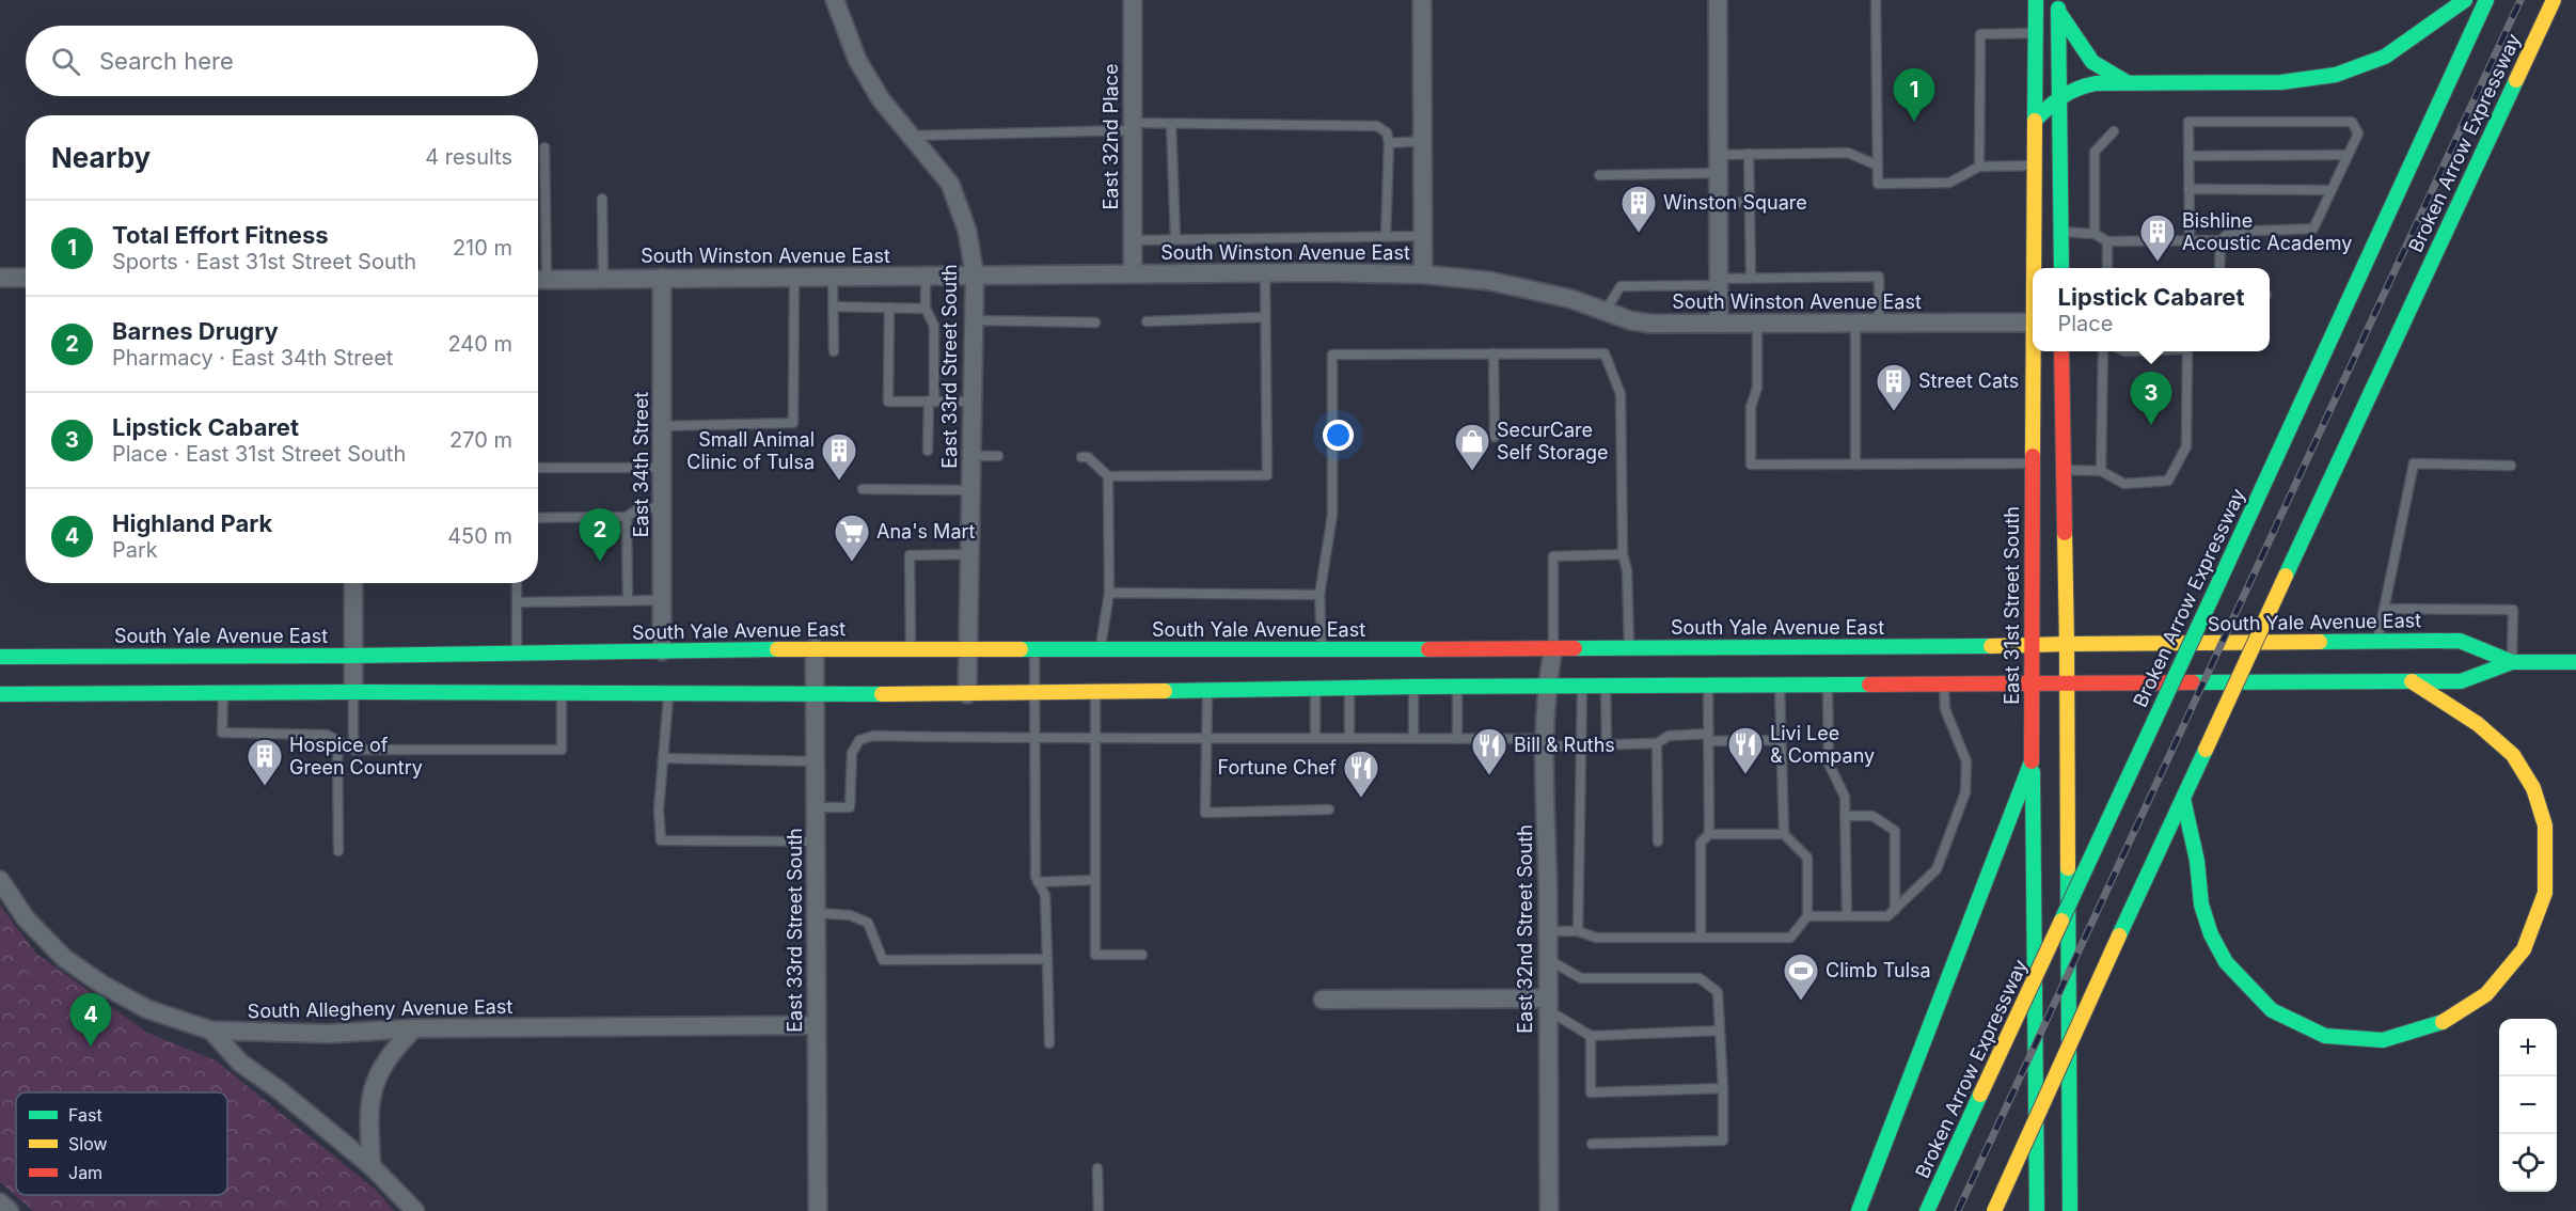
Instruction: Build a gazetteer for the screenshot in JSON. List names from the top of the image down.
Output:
{
  "streets": {
    "main road": ["Broken Arrow Expressway", "East 31st Street South", "South Yale Avenue East"],
    "street": [
      "East 32nd Place",
      "South Winston Avenue East",
      "East 33rd Street South",
      "East 34th Street",
      "East 32nd Street South",
      "South Allegheny Avenue East"
    ]
  },
  "crossings": [
    ["East 32nd Place", "South Winston Avenue East"],
    ["South Winston Avenue East", "East 33rd Street South"],
    ["South Winston Avenue East", "East 34th Street"],
    ["South Winston Avenue East", "East 31st Street South"],
    ["East 33rd Street South", "South Yale Avenue East"],
    ["East 33rd Street South", "South Allegheny Avenue East"],
    ["East 34th Street", "South Yale Avenue East"],
    ["East 31st Street South", "South Yale Avenue East"],
    ["South Yale Avenue East", "East 32nd Street South"]
  ],
  "places": {
    "building": [
      "Winston Square",
      "Bishline Acoustic Academy",
      "Street Cats",
      "Small Animal Clinic of Tulsa",
      "Hospice of Green Country"
    ],
    "shop": ["SecurCare Self Storage"],
    "supermarket": ["Ana's Mart"],
    "restaurant": ["Livi Lee & Company", "Bill & Ruths", "Fortune Chef"],
    "sports": ["Climb Tulsa"]
  },
  "legend": ["Fast", "Slow", "Jam"],
  "page": {
    "search": "Search here",
    "pins": [
      "1",
      "3",
      "2",
      "4"
    ],
    "heading": ["Nearby", "4 results"],
    "list": [
      {
        "mark": "1",
        "name": "Total Effort Fitness",
        "note": "Sports · East 31st Street South",
        "value": "210 m"
      },
      {
        "mark": "2",
        "name": "Barnes Drugry",
        "note": "Pharmacy · East 34th Street",
        "value": "240 m"
      },
      {
        "mark": "3",
        "name": "Lipstick Cabaret",
        "note": "Place · East 31st Street South",
        "value": "270 m"
      },
      {
        "mark": "4",
        "name": "Highland Park",
        "note": "Park",
        "value": "450 m"
      }
    ],
    "popup": ["Lipstick Cabaret", "Place"],
    "map_buttons": ["+", "−"]
  }
}
